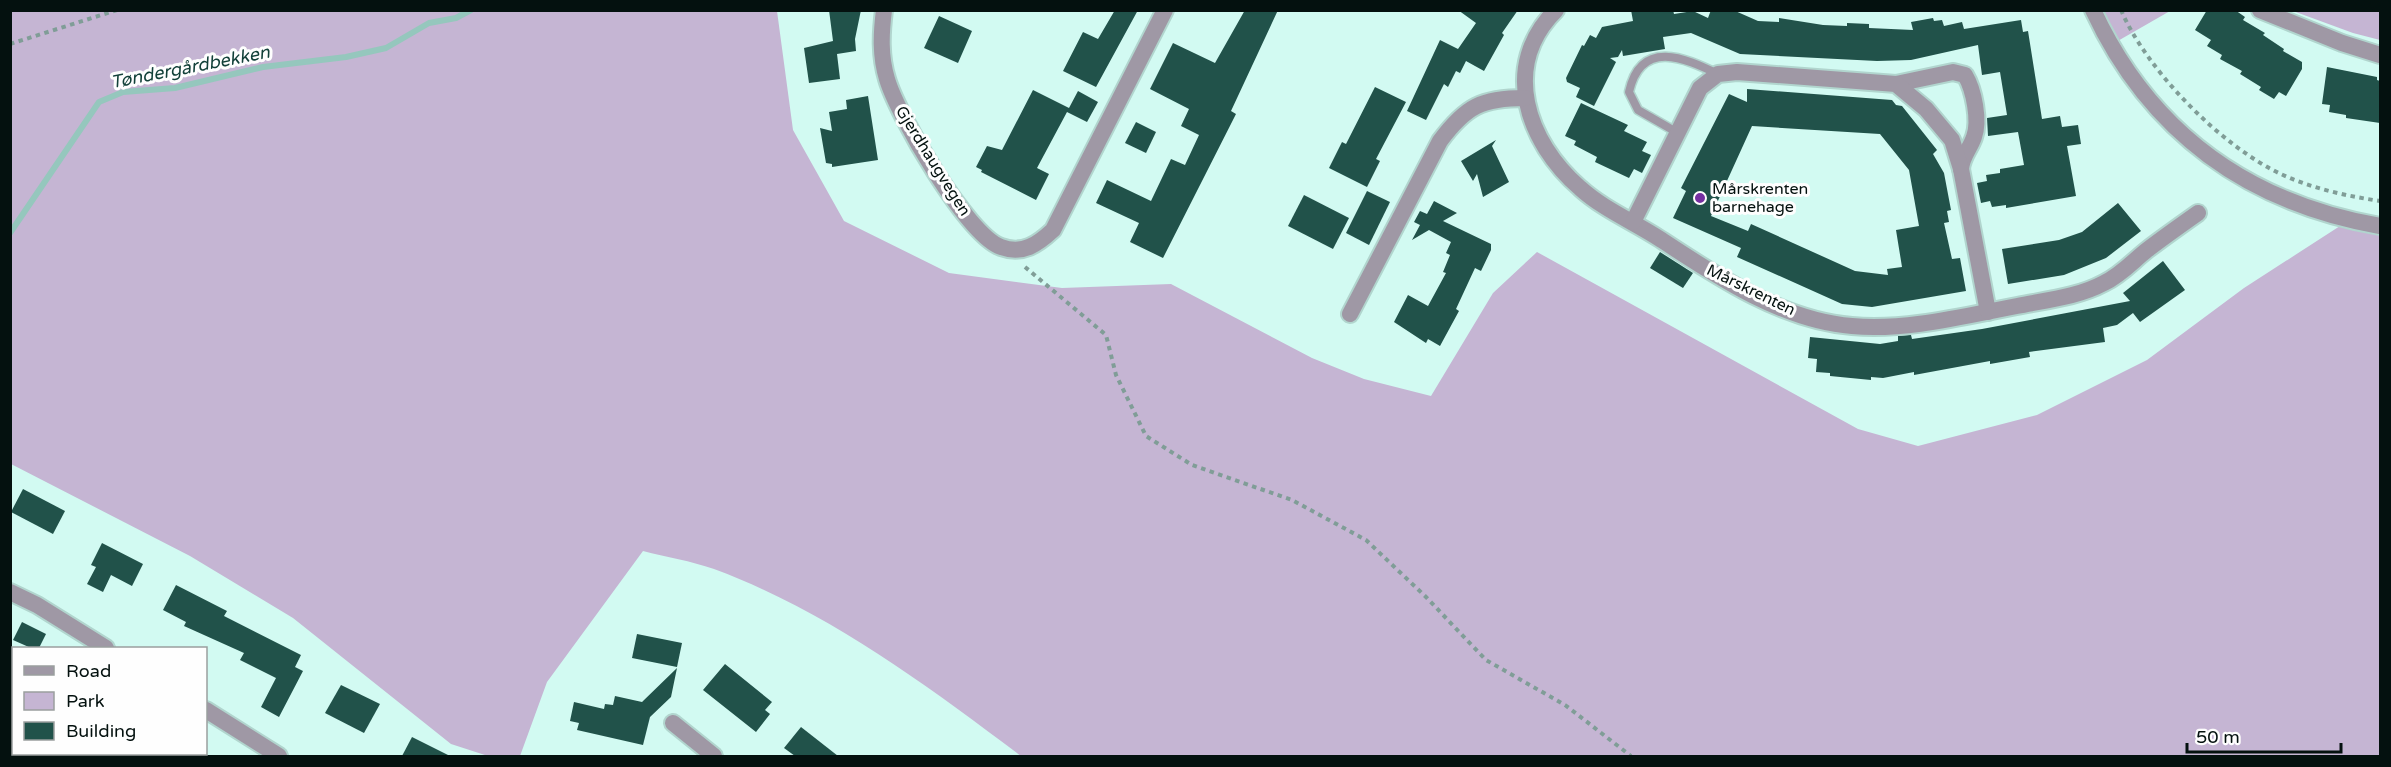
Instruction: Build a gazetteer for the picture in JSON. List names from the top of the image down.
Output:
{
  "streets": {
    "street": ["Gjerdhaugvegen", "Mårskrenten"]
  },
  "water": ["Tøndergårdbekken"],
  "places": ["Mårskrenten barnehage"],
  "legend": ["Road", "Park", "Building"],
  "scale_bar": "50 m"
}
